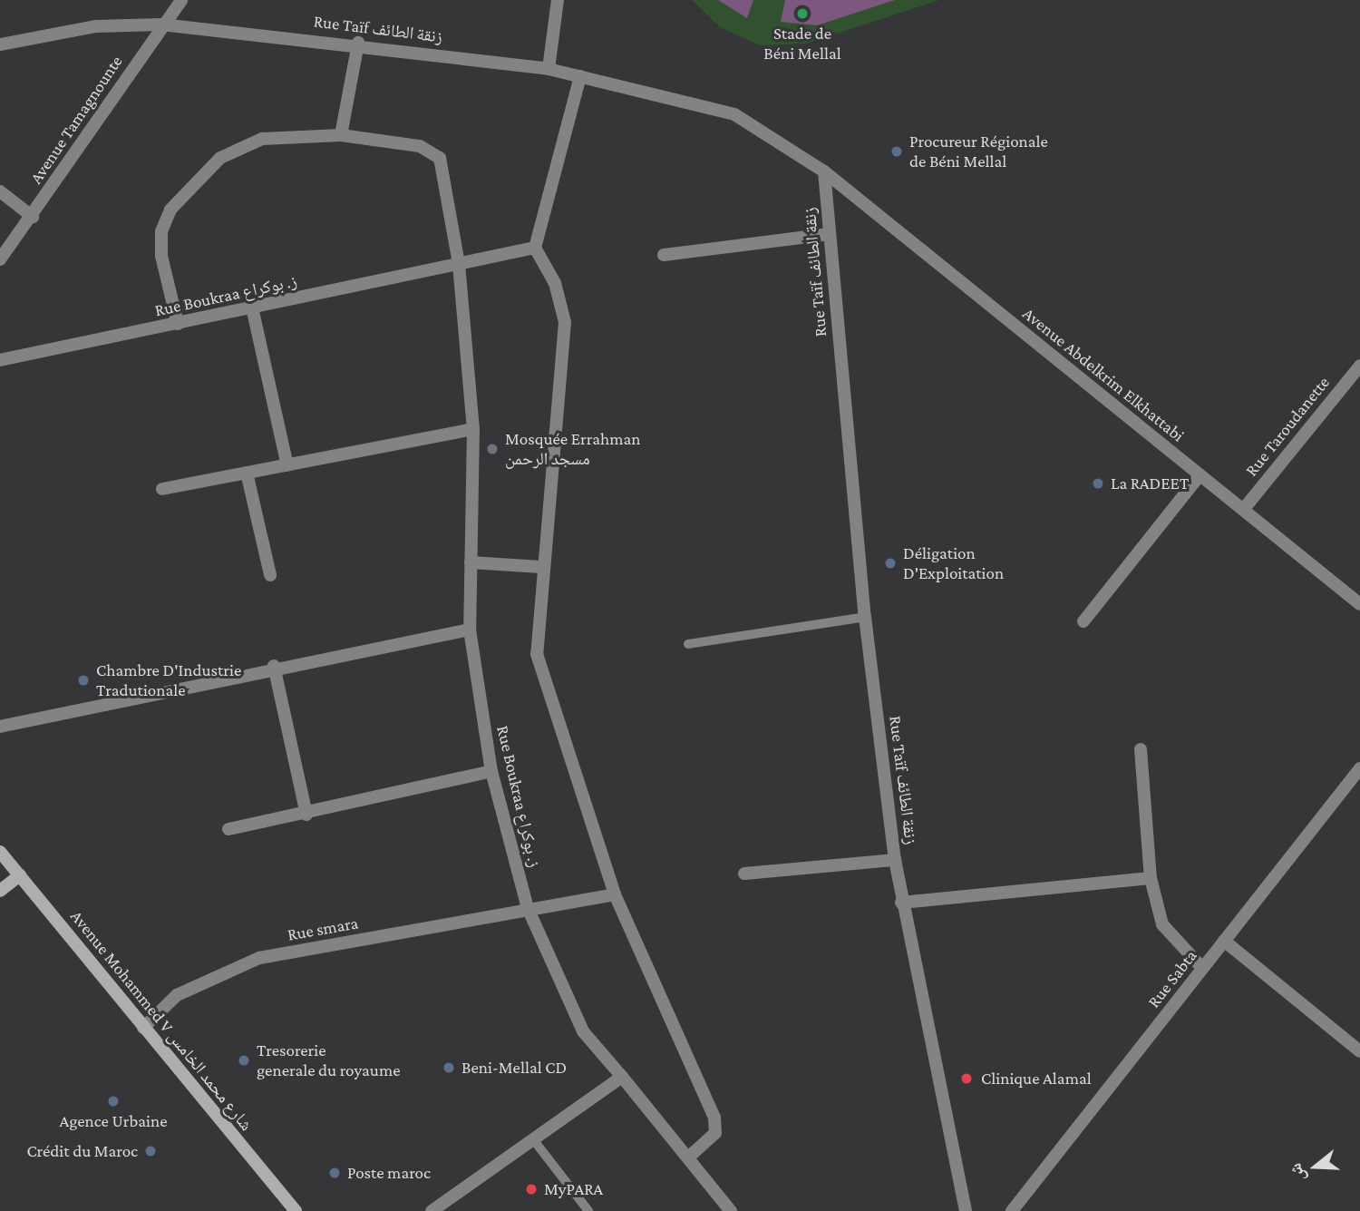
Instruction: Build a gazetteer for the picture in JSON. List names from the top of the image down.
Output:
{
  "streets": {
    "main road": ["Avenue Mohammed V شارع محمد الخامس"],
    "street": [
      "Rue Taïf زنقة الطائف",
      "Avenue Tamagnounte",
      "Rue Boukraa ز. بوكراع",
      "Avenue Abdelkrim Elkhattabi",
      "Rue Taroudanette",
      "Rue smara",
      "Rue Sabta"
    ]
  },
  "crossings": [
    ["Rue Taïf زنقة الطائف", "Avenue Tamagnounte"],
    ["Rue Taïf زنقة الطائف", "Avenue Abdelkrim Elkhattabi"],
    ["Rue Boukraa ز. بوكراع", "Rue smara"],
    ["Avenue Abdelkrim Elkhattabi", "Rue Taroudanette"],
    ["Rue smara", "Avenue Mohammed V شارع محمد الخامس"]
  ],
  "places": [
    "Stade de Béni Mellal",
    "Procureur Régionale de Béni Mellal",
    "Mosquée Errahman مسجد الرحمن",
    "La RADEET",
    "Déligation D'Exploitation",
    "Chambre D'Industrie Tradutionale",
    "Tresorerie generale du royaume",
    "Beni-Mellal CD",
    "Clinique Alamal",
    "Agence Urbaine",
    "Crédit du Maroc",
    "Poste maroc",
    "MyPARA"
  ],
  "north": "left"
}
